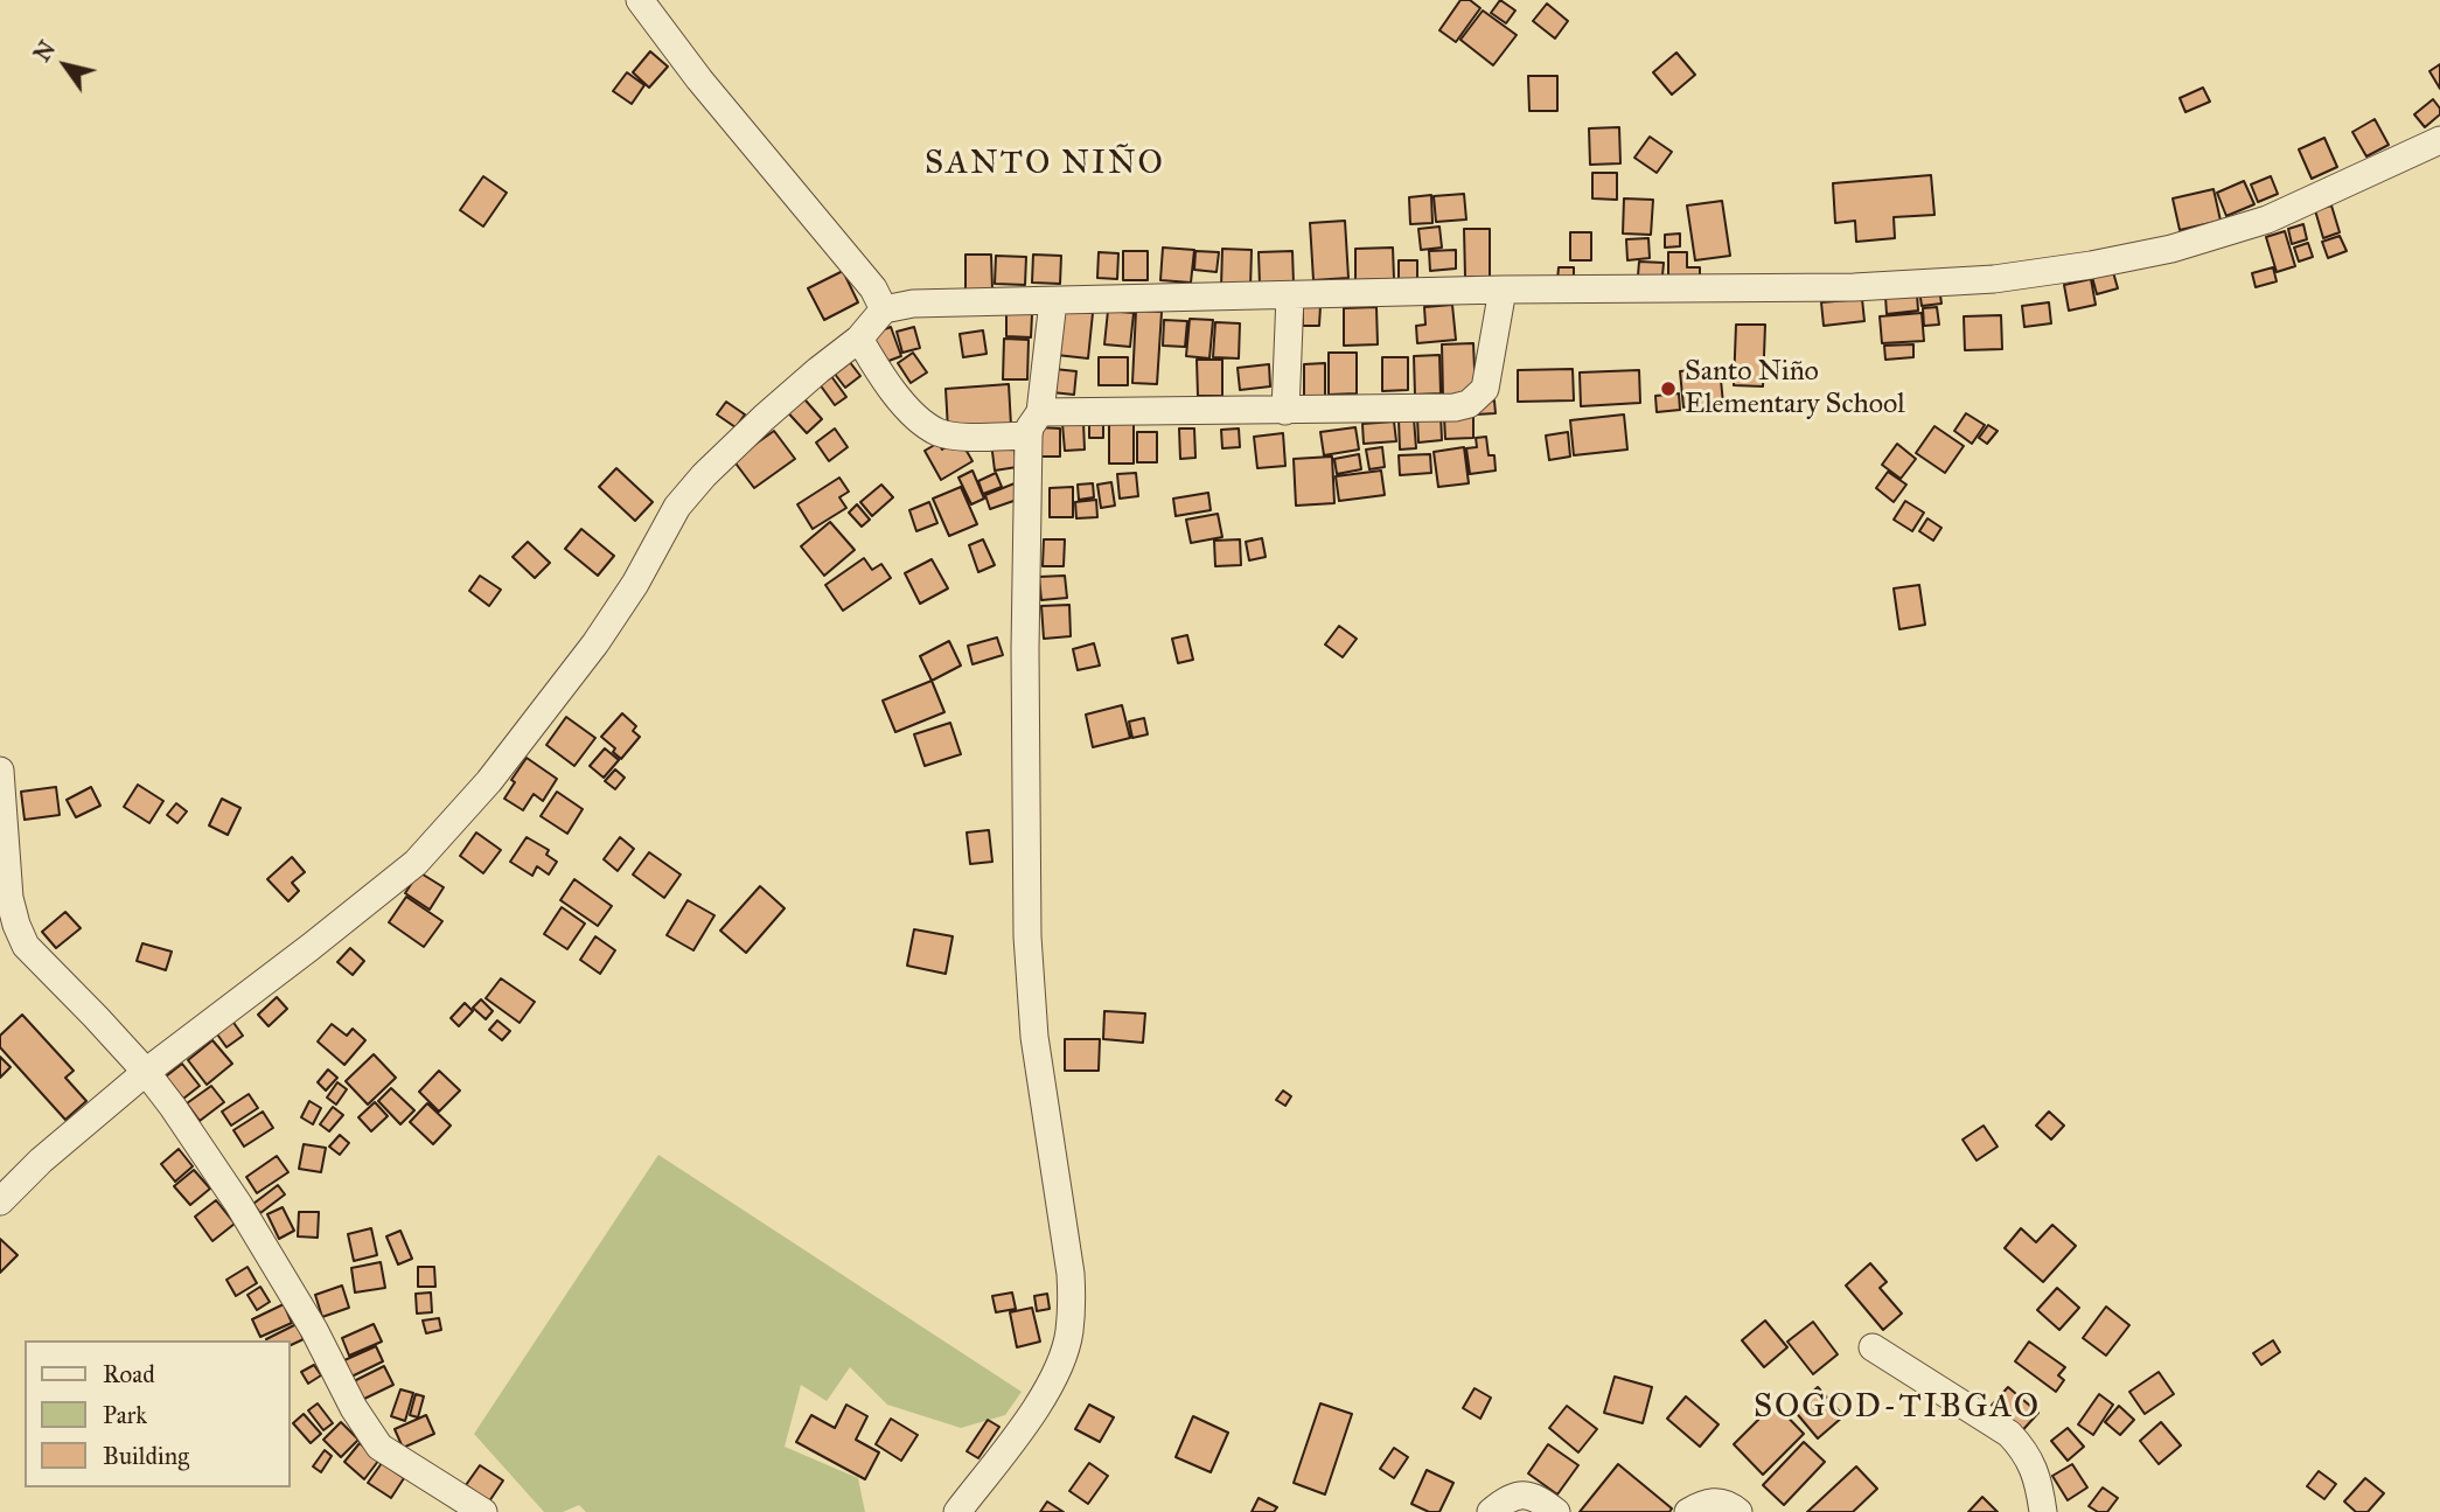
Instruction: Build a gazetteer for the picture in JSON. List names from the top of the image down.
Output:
{
  "districts": ["SANTO NIÑO", "SOGOD-TIBGAO"],
  "places": ["Santo Niño Elementary School"],
  "legend": ["Road", "Park", "Building"],
  "north": "top left"
}
